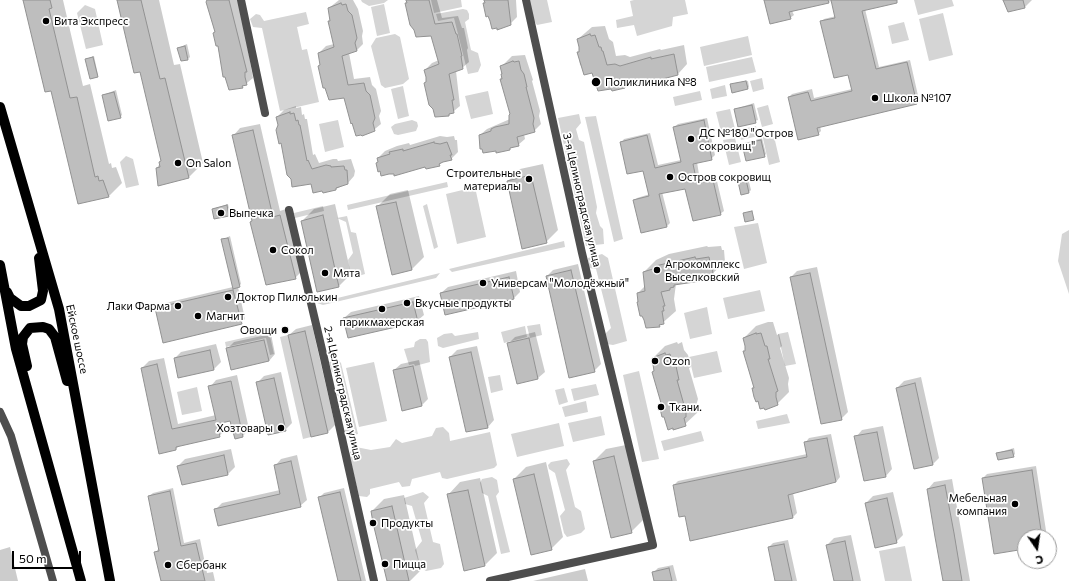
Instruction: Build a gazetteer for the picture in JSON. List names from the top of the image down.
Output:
{
  "streets": {
    "main road": ["Ейское шоссе"],
    "street": ["3-я Целиноградская улица", "2-я Целиноградская улица"]
  },
  "places": [
    "Вита Экспресс",
    "Поликлиника №8",
    "Школа №107",
    "ДС №180 \"Остров сокровищ\"",
    "On Salon",
    "Остров сокровищ",
    "Строительные материалы",
    "Выпечка",
    "Сокол",
    "Агрокомплекс Выселковский",
    "Мята",
    "Универсам \"Молодёжный\"",
    "Доктор Пилюлькин",
    "Вкусные продукты",
    "Лаки Фарма",
    "парикмахерская",
    "Магнит",
    "Овощи",
    "Ozon",
    "Ткани.",
    "Хозтовары",
    "Мебельная компания",
    "Продукты",
    "Пицца",
    "Сбербанк"
  ],
  "scale_bar": "50 m",
  "north": "bottom"
}
